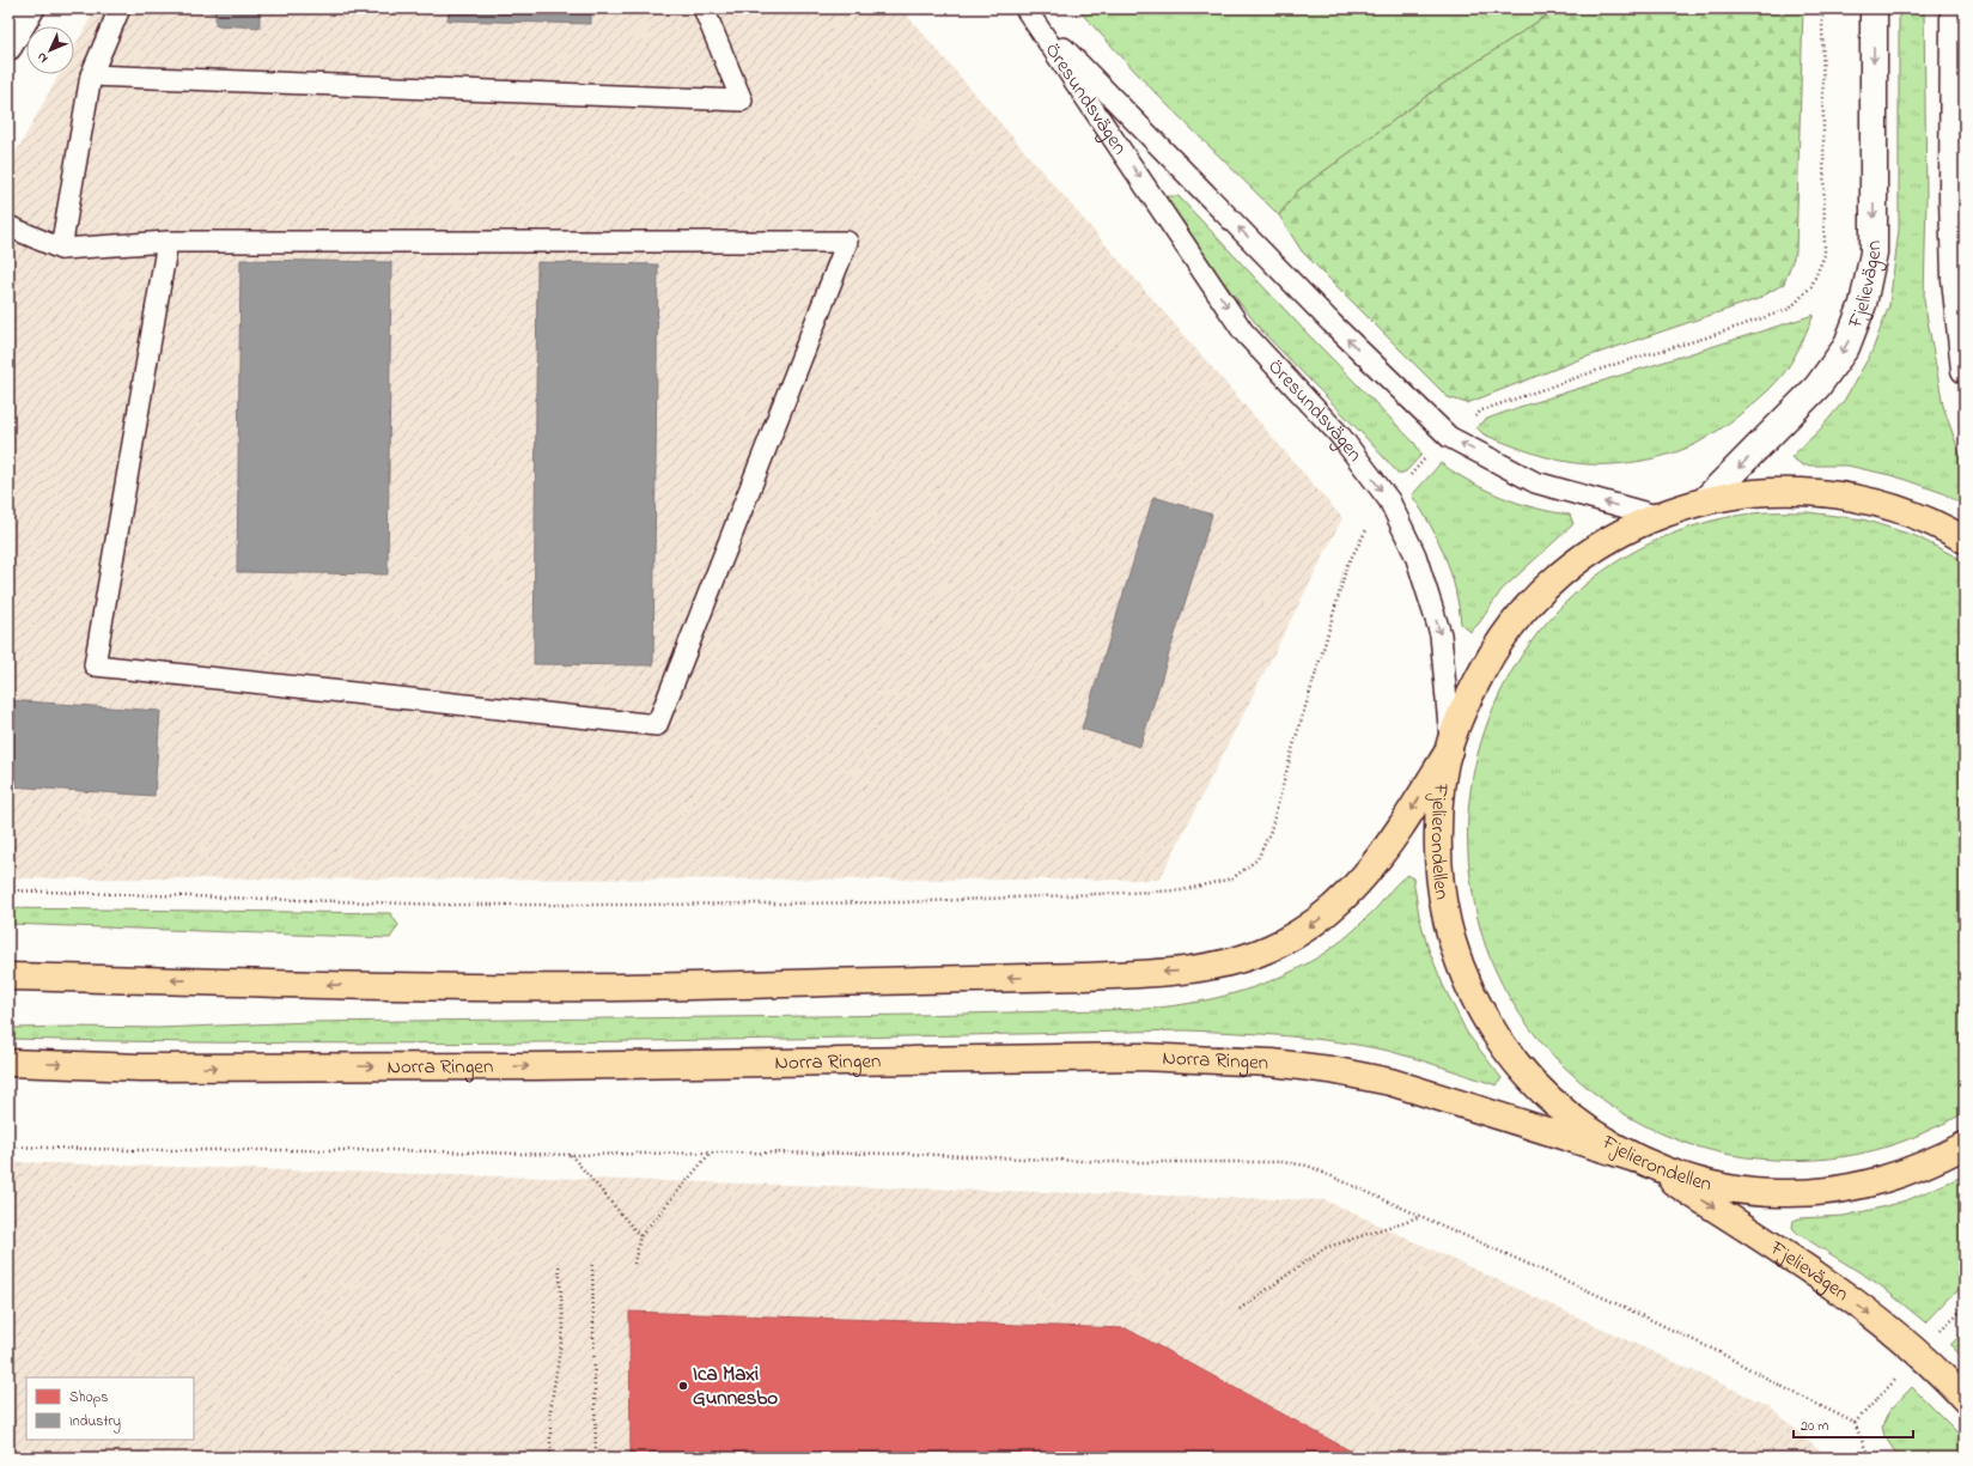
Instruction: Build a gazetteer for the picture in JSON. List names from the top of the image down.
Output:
{
  "streets": {
    "main road": ["Fjelievägen", "Fjelierondellen", "Norra Ringen"],
    "lane": ["Öresundsvägen"]
  },
  "crossings": [
    ["Öresundsvägen", "Fjelierondellen"],
    ["Fjelievägen", "Fjelierondellen"],
    ["Fjelievägen", "Norra Ringen"],
    ["Fjelierondellen", "Norra Ringen"]
  ],
  "places": ["Ica Maxi Gunnesbo"],
  "legend": ["Shops", "Industry"],
  "scale_bar": "20 m",
  "north": "bottom left"
}
